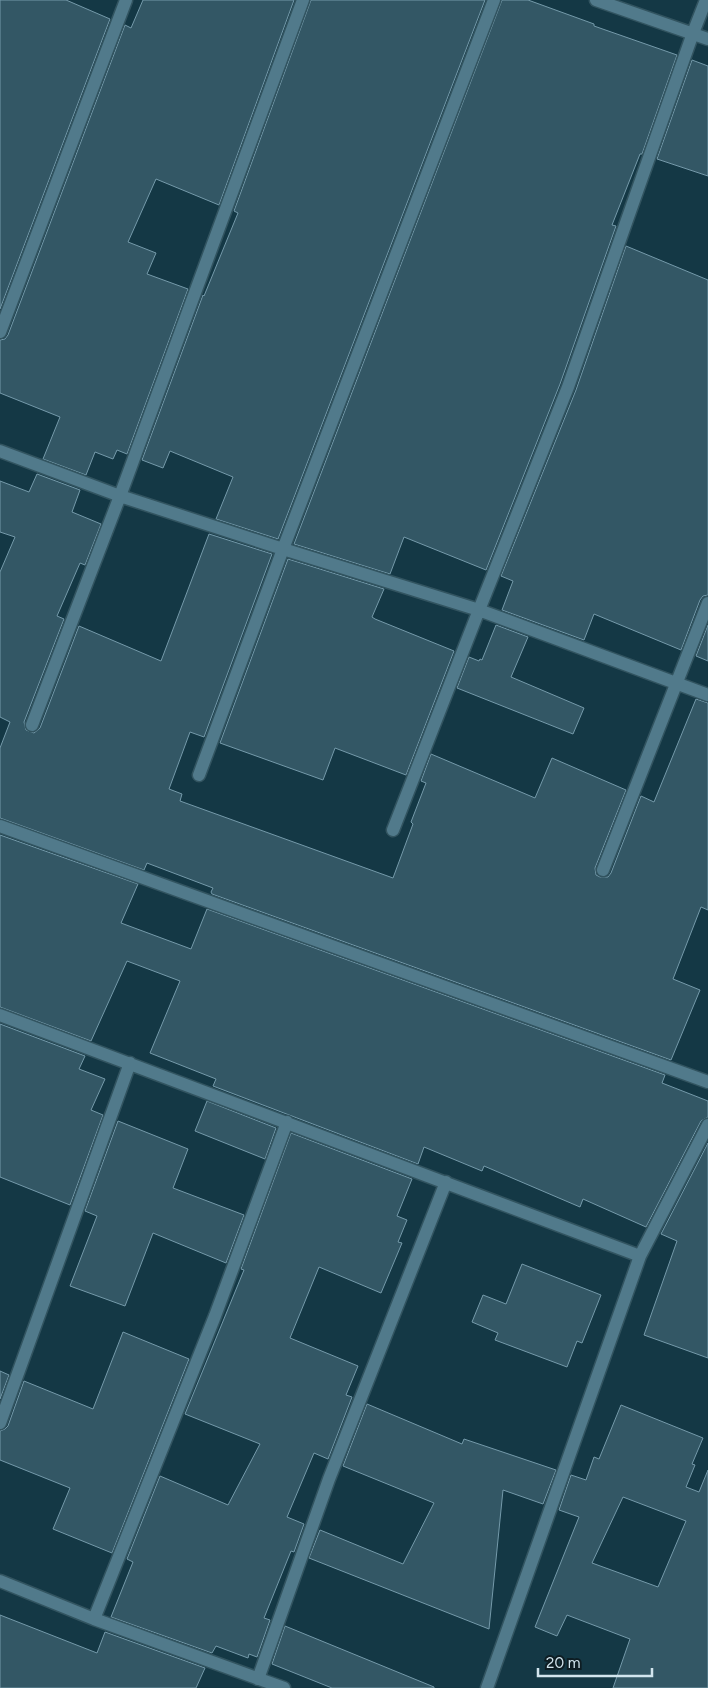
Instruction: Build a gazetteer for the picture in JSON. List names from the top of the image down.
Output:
{
  "scale_bar": "20 m"
}
